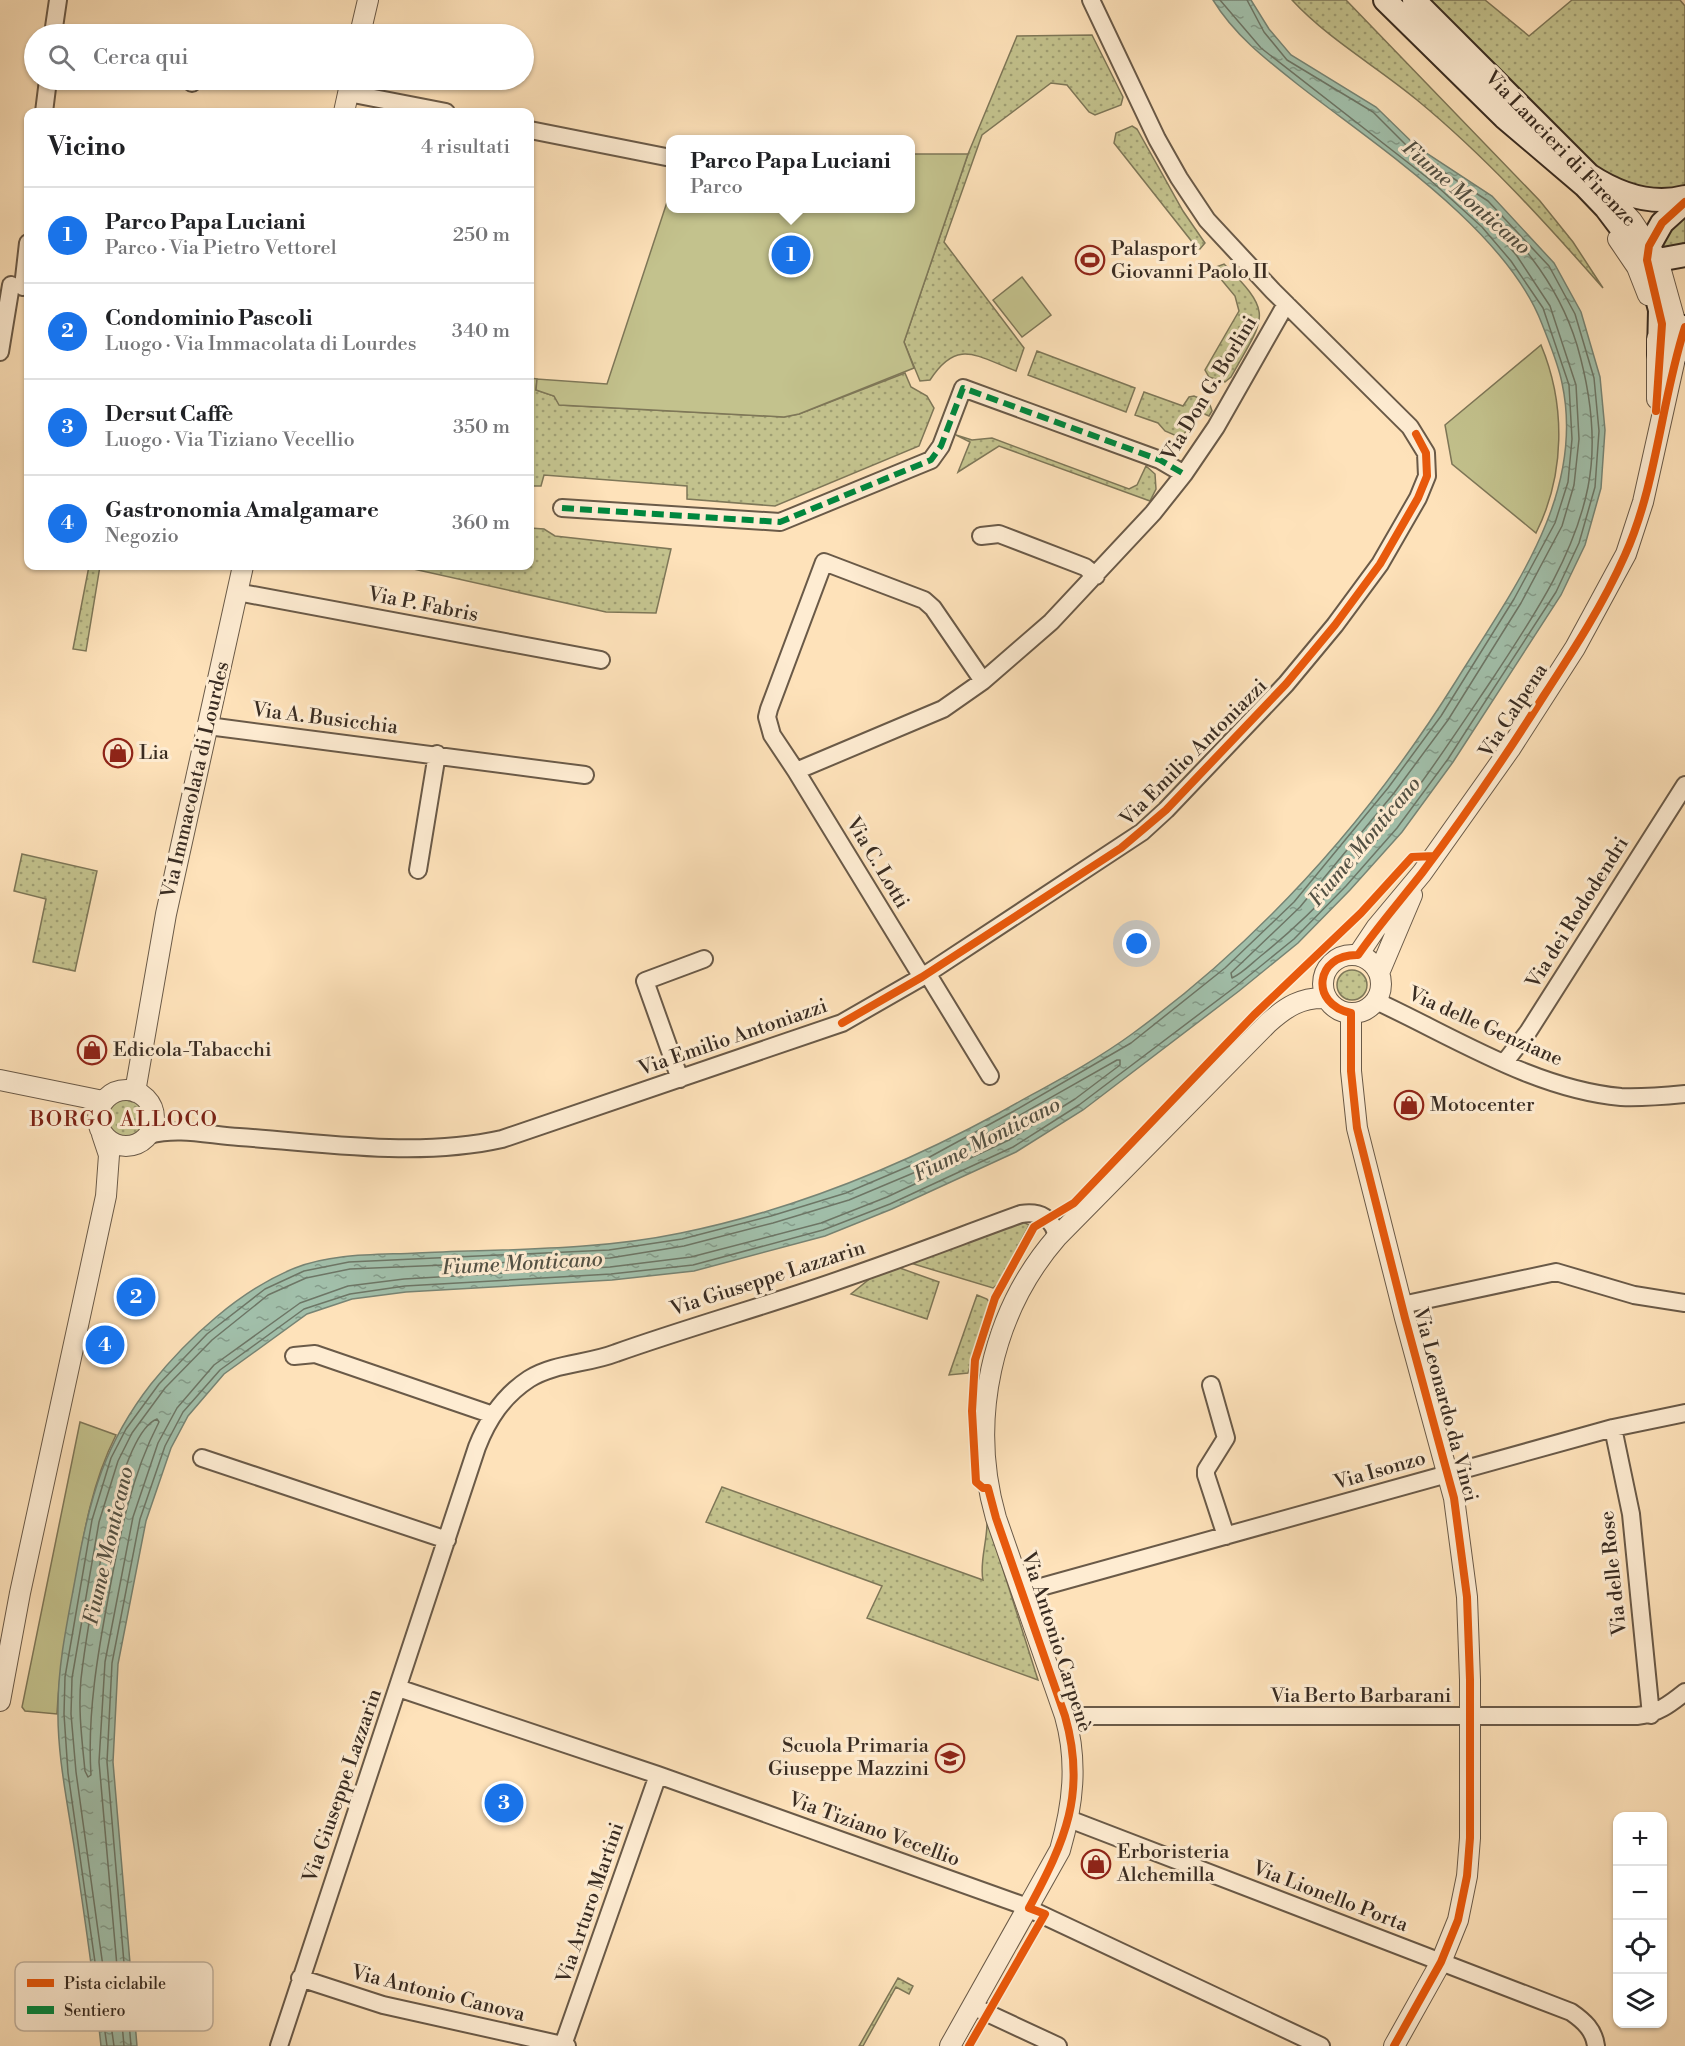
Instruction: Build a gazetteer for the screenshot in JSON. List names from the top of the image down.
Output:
{
  "streets": {
    "main road": ["Via Lancieri di Firenze"],
    "street": [
      "Via Don G. Borlini",
      "Via P. Fabris",
      "Via Calpena",
      "Via A. Busicchia",
      "Via Emilio Antoniazzi",
      "Via Immacolata di Lourdes",
      "Via C. Lotti",
      "Via dei Rododendri",
      "Via delle Genziane",
      "Via Giuseppe Lazzarin",
      "Via Leonardo da Vinci",
      "Via Isonzo",
      "Via delle Rose",
      "Via Antonio Carpenè",
      "Via Berto Barbarani",
      "Via Tiziano Vecellio",
      "Via Lionello Porta",
      "Via Arturo Martini",
      "Via Antonio Canova"
    ]
  },
  "crossings": [
    ["Via Lancieri di Firenze", "Via Calpena"],
    ["Via Don G. Borlini", "Via Emilio Antoniazzi"],
    ["Via Don G. Borlini", "Via C. Lotti"],
    ["Via P. Fabris", "Via Immacolata di Lourdes"],
    ["Via Calpena", "Via delle Genziane"],
    ["Via Calpena", "Via Leonardo da Vinci"],
    ["Via Calpena", "Via Antonio Carpenè"],
    ["Via A. Busicchia", "Via Immacolata di Lourdes"],
    ["Via Emilio Antoniazzi", "Via Immacolata di Lourdes"],
    ["Via Emilio Antoniazzi", "Via C. Lotti"],
    ["Via dei Rododendri", "Via delle Genziane"],
    ["Via delle Genziane", "Via Leonardo da Vinci"],
    ["Via delle Genziane", "Via Antonio Carpenè"],
    ["Via Giuseppe Lazzarin", "Via Antonio Carpenè"],
    ["Via Giuseppe Lazzarin", "Via Tiziano Vecellio"],
    ["Via Giuseppe Lazzarin", "Via Antonio Canova"],
    ["Via Leonardo da Vinci", "Via Isonzo"],
    ["Via Leonardo da Vinci", "Via Antonio Carpenè"],
    ["Via Leonardo da Vinci", "Via Berto Barbarani"],
    ["Via Leonardo da Vinci", "Via Lionello Porta"],
    ["Via Isonzo", "Via delle Rose"],
    ["Via Isonzo", "Via Antonio Carpenè"],
    ["Via delle Rose", "Via Berto Barbarani"],
    ["Via Antonio Carpenè", "Via Berto Barbarani"],
    ["Via Antonio Carpenè", "Via Tiziano Vecellio"],
    ["Via Antonio Carpenè", "Via Lionello Porta"],
    ["Via Tiziano Vecellio", "Via Arturo Martini"],
    ["Via Arturo Martini", "Via Antonio Canova"]
  ],
  "districts": ["BORGO ALLOCO"],
  "water": ["Fiume Monticano"],
  "places": {
    "sports": ["Palasport Giovanni Paolo II"],
    "shop": [
      "Lia",
      "Edicola-Tabacchi",
      "Motocenter",
      "Erboristeria Alchemilla"
    ],
    "school or university": ["Scuola Primaria Giuseppe Mazzini"]
  },
  "legend": ["Pista ciclabile", "Sentiero"],
  "page": {
    "search": "Cerca qui",
    "heading": ["Vicino", "4 risultati"],
    "popup": ["Parco Papa Luciani", "Parco"],
    "list": [
      {
        "mark": "1",
        "name": "Parco Papa Luciani",
        "note": "Parco · Via Pietro Vettorel",
        "value": "250 m"
      },
      {
        "mark": "2",
        "name": "Condominio Pascoli",
        "note": "Luogo · Via Immacolata di Lourdes",
        "value": "340 m"
      },
      {
        "mark": "3",
        "name": "Dersut Caffè",
        "note": "Luogo · Via Tiziano Vecellio",
        "value": "350 m"
      },
      {
        "mark": "4",
        "name": "Gastronomia Amalgamare",
        "note": "Negozio",
        "value": "360 m"
      }
    ],
    "pins": [
      "1",
      "2",
      "4",
      "3"
    ],
    "map_buttons": ["+", "−"]
  }
}
